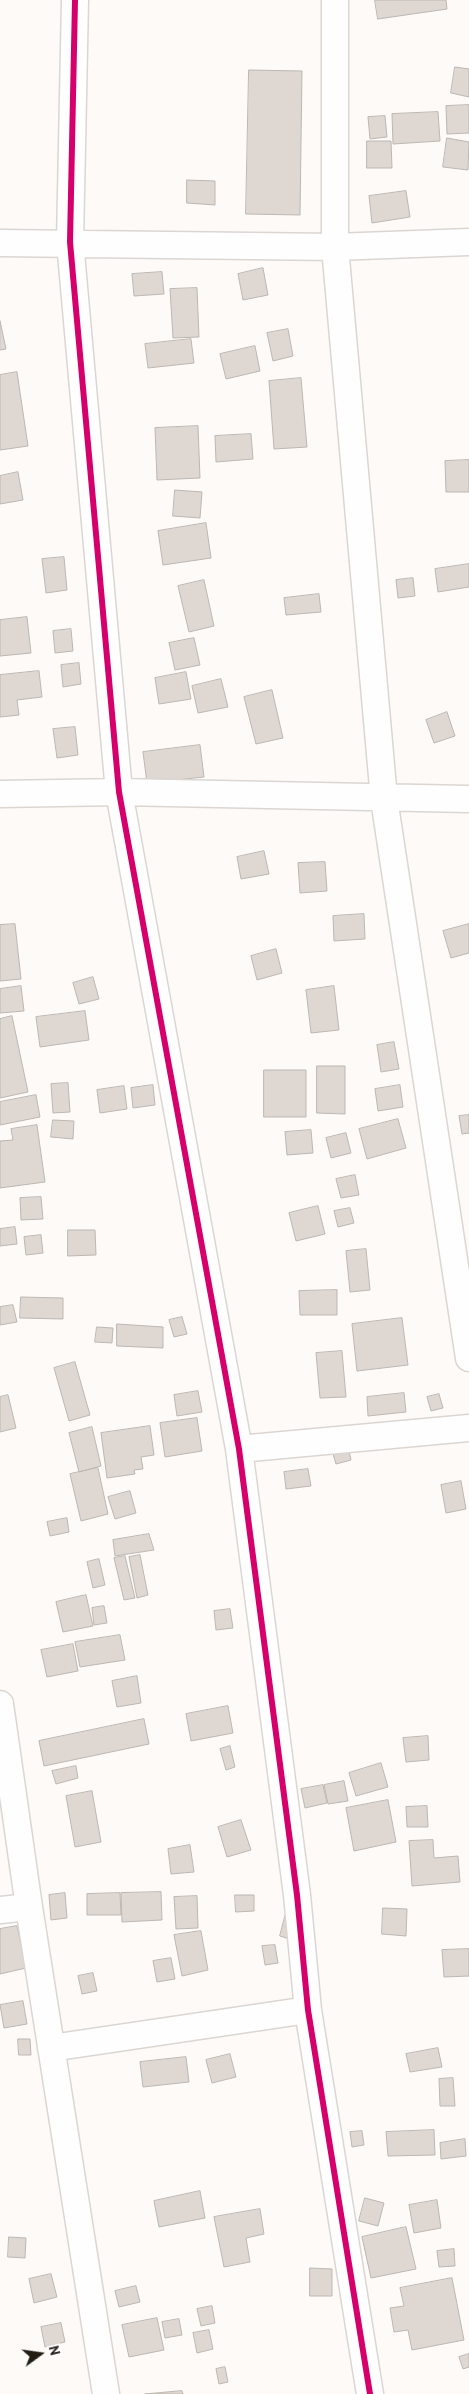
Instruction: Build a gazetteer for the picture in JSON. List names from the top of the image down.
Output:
{
  "north": "right"
}
